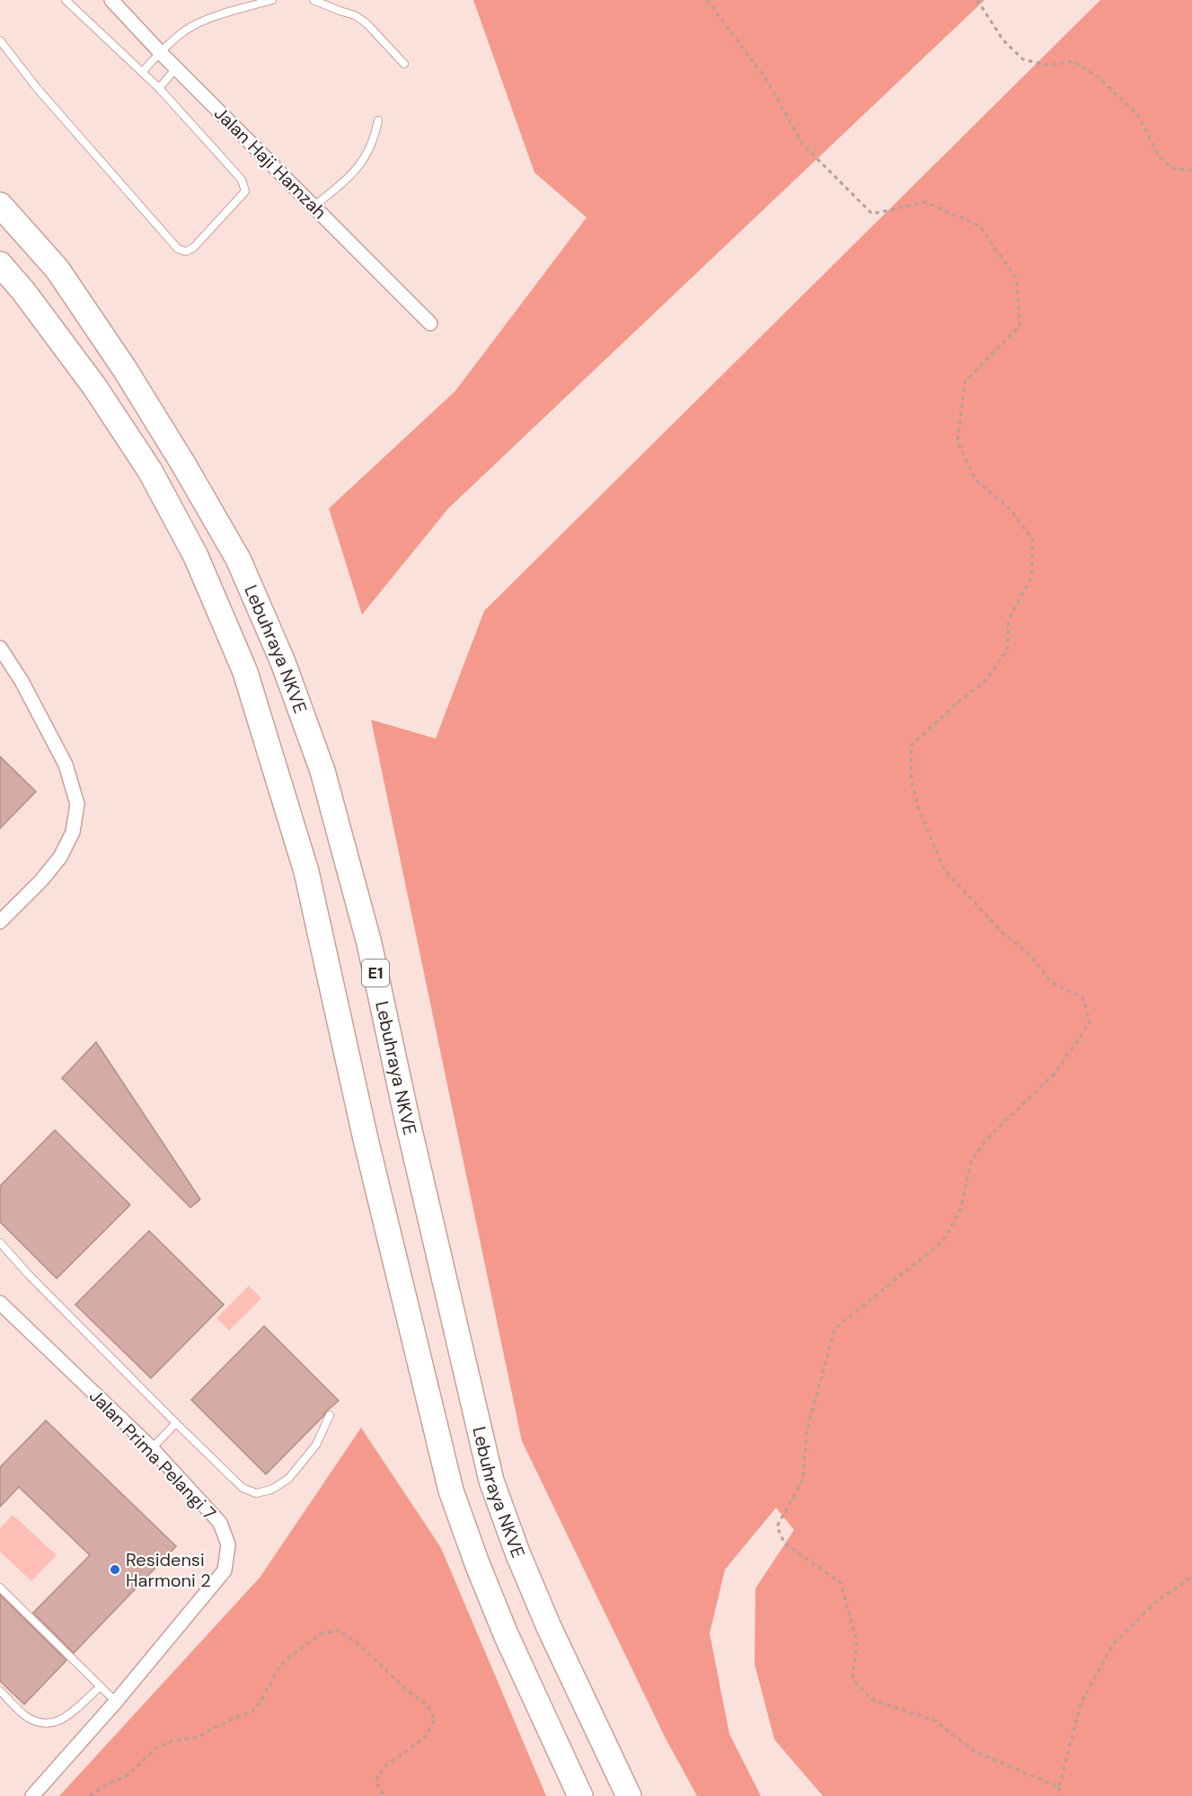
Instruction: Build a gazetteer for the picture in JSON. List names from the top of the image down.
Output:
{
  "streets": {
    "highway": ["Lebuhraya NKVE", "E1"],
    "street": ["Jalan Haji Hamzah", "Jalan Prima Pelangi 7"]
  },
  "places": ["Residensi Harmoni 2"]
}
